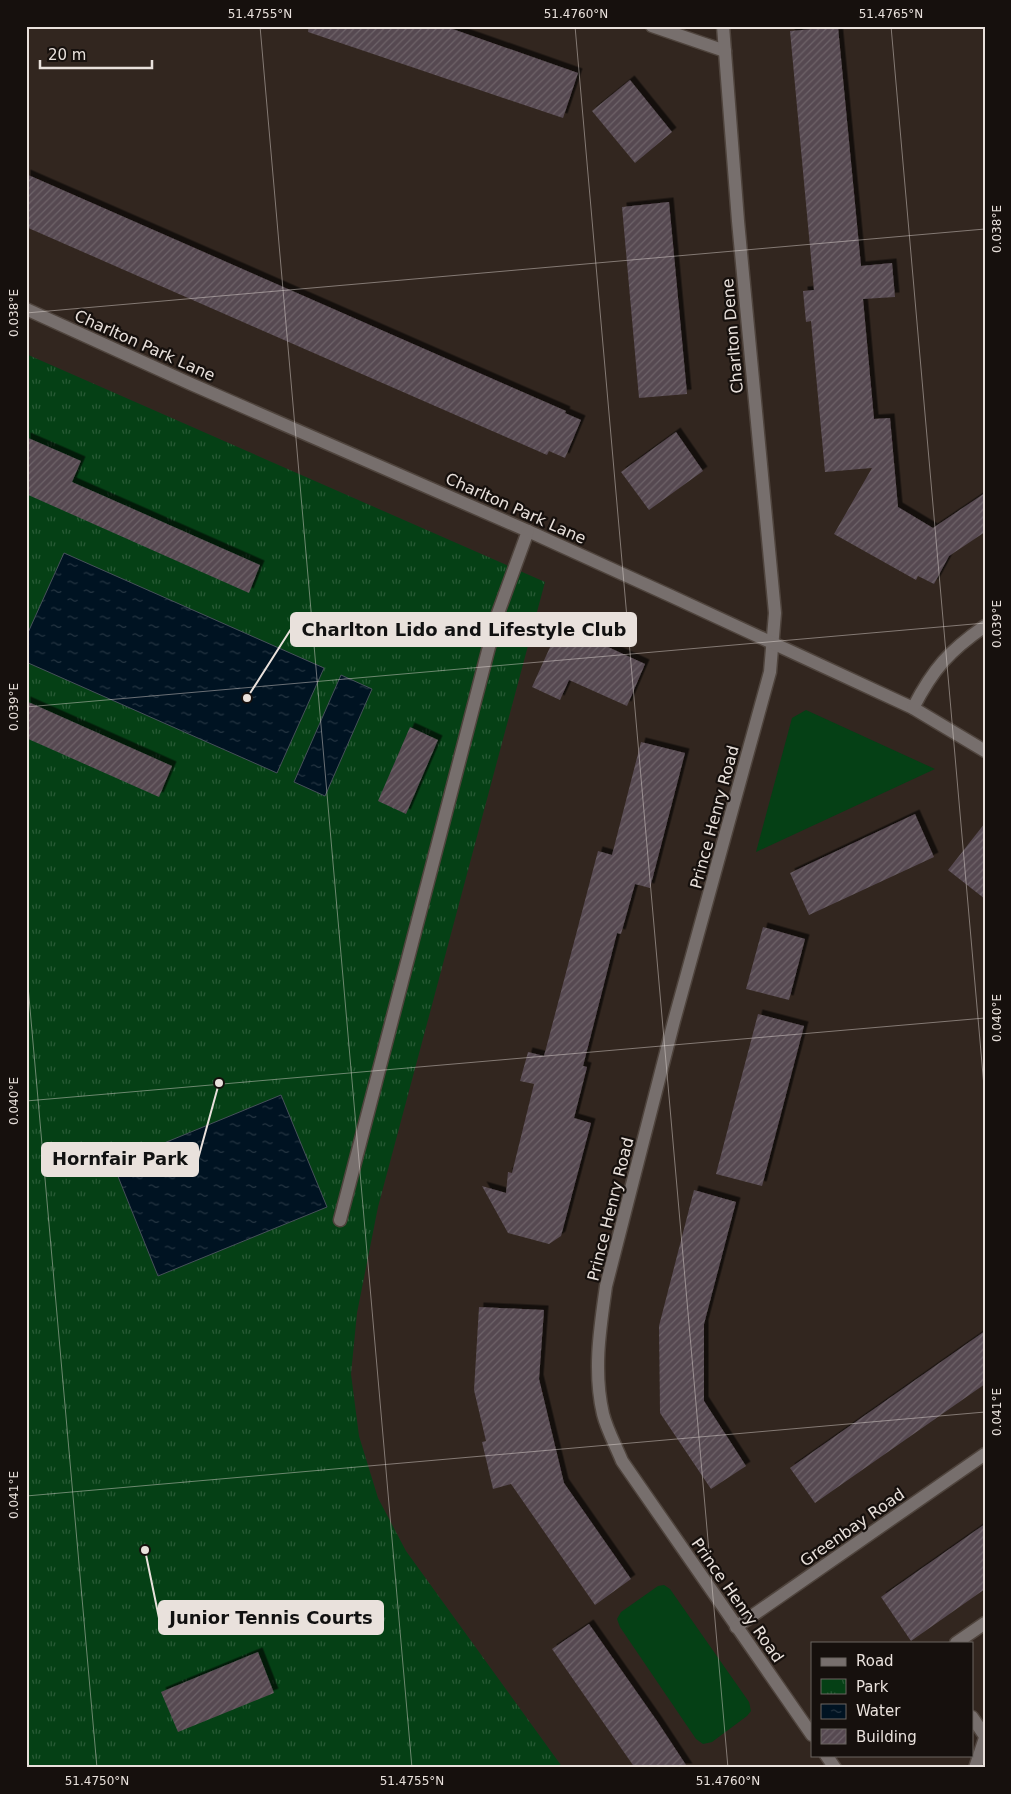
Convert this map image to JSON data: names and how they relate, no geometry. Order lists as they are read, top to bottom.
{
  "streets": {
    "street": [
      "Charlton Dene",
      "Charlton Park Lane",
      "Prince Henry Road",
      "Greenbay Road"
    ]
  },
  "crossings": [
    ["Charlton Dene", "Charlton Park Lane"],
    ["Charlton Dene", "Prince Henry Road"],
    ["Charlton Park Lane", "Prince Henry Road"],
    ["Prince Henry Road", "Greenbay Road"]
  ],
  "places": ["Charlton Lido and Lifestyle Club", "Hornfair Park", "Junior Tennis Courts"],
  "legend": [
    "Road",
    "Park",
    "Water",
    "Building"
  ],
  "scale_bar": "20 m",
  "coordinates": [
    "51.4755°N",
    "51.4760°N",
    "51.4765°N",
    "0.038°E",
    "0.039°E",
    "0.040°E",
    "0.041°E",
    "51.4750°N"
  ]
}
